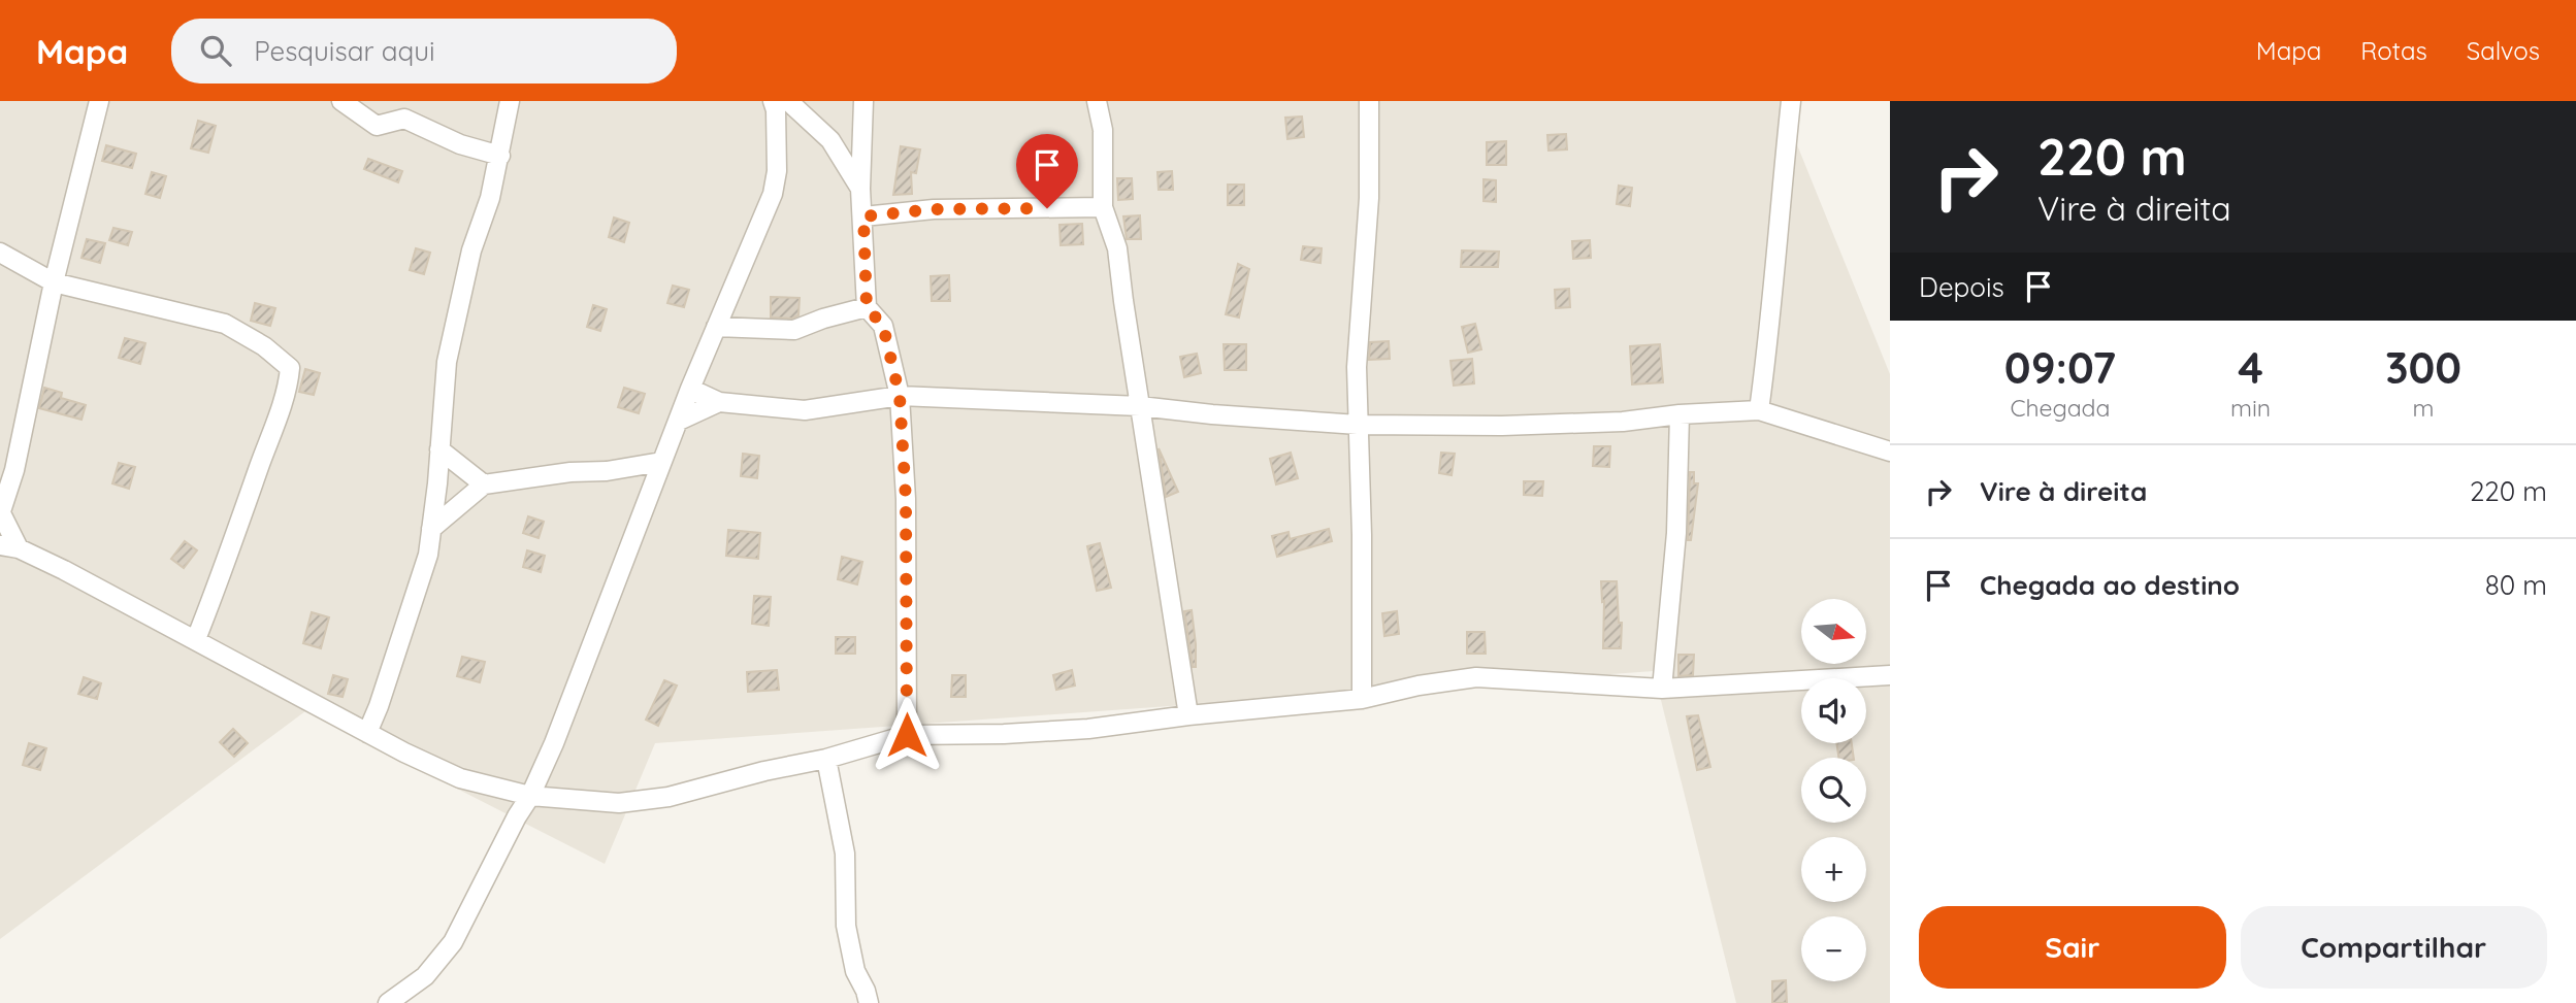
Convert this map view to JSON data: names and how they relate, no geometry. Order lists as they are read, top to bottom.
{
  "north": "right",
  "page": {
    "header": "Mapa",
    "search": "Pesquisar aqui",
    "nav": ["Mapa", "Rotas", "Salvos"],
    "turn": ["220 m", "Vire à direita"],
    "then": "Depois",
    "eta": [
      "09:07",
      "Chegada",
      "4",
      "min",
      "300",
      "m"
    ],
    "list": [
      {
        "name": "Vire à direita",
        "value": "220 m"
      },
      {
        "name": "Chegada ao destino",
        "value": "80 m"
      }
    ],
    "map_buttons": ["+", "−"],
    "buttons": ["Sair", "Compartilhar"]
  }
}
